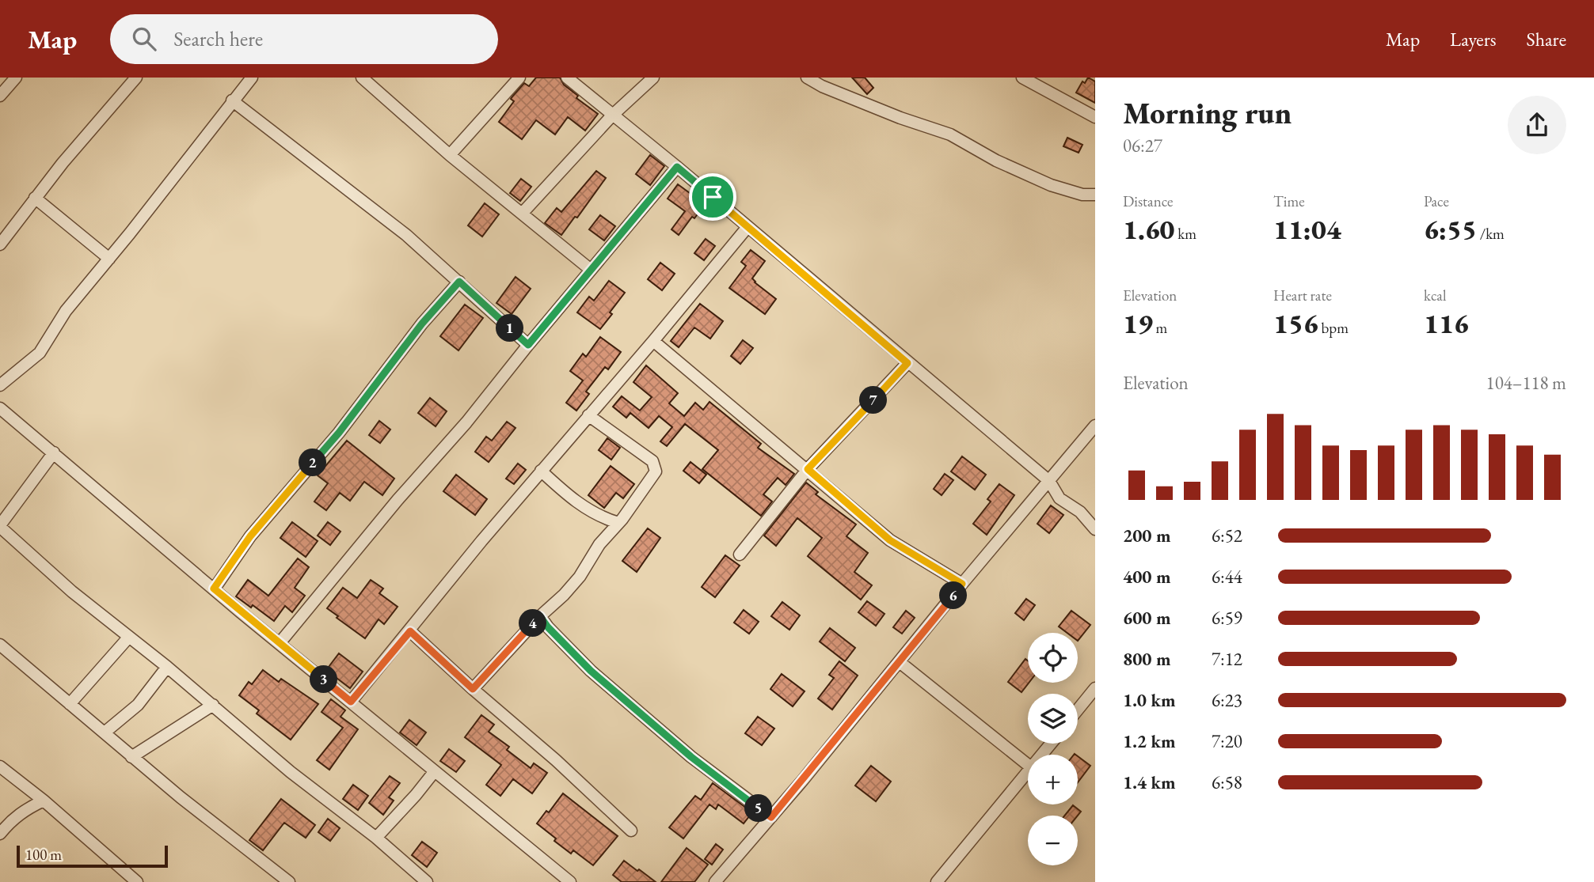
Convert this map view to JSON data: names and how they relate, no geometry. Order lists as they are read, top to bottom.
{
  "scale_bar": "100 m",
  "page": {
    "header": "Map",
    "search": "Search here",
    "nav": ["Map", "Layers", "Share"],
    "heading": ["Morning run", "06:27"],
    "stats": [
      ["Distance", "1.60 km"],
      ["Time", "11:04"],
      ["Pace", "6:55 /km"],
      ["Elevation", "19 m"],
      ["Heart rate", "156 bpm"],
      ["kcal", "116"]
    ],
    "pins": [
      "1",
      "7",
      "2",
      "6",
      "4",
      "3",
      "5"
    ],
    "chart": ["Elevation", "104–118 m"],
    "list": [
      {
        "name": "200 m",
        "note": "6:52"
      },
      {
        "name": "400 m",
        "note": "6:44"
      },
      {
        "name": "600 m",
        "note": "6:59"
      },
      {
        "name": "800 m",
        "note": "7:12"
      },
      {
        "name": "1.0 km",
        "note": "6:23"
      },
      {
        "name": "1.2 km",
        "note": "7:20"
      },
      {
        "name": "1.4 km",
        "note": "6:58"
      }
    ],
    "map_buttons": ["+", "−"],
    "scale": "100 m"
  }
}
